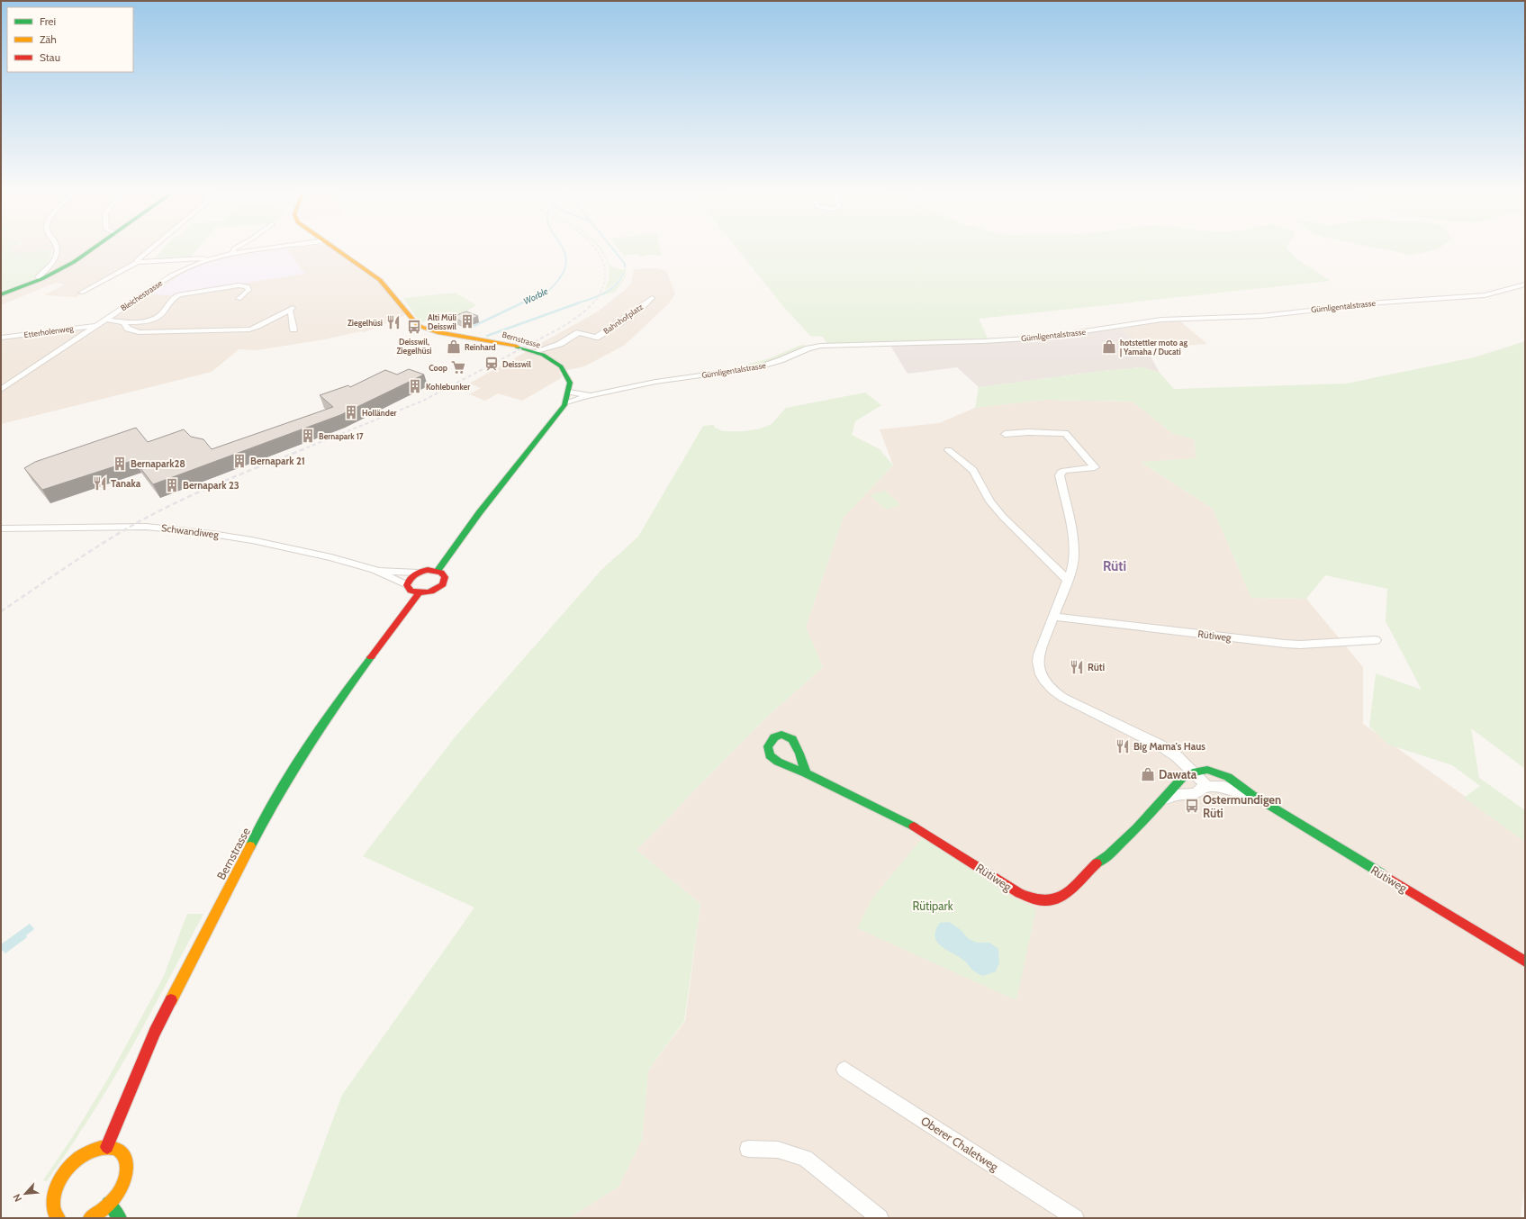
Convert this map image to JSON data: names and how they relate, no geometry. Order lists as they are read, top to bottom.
{
  "streets": {
    "main road": ["Bernstrasse", "Rütiweg"],
    "street": [
      "Bleichestrasse",
      "Gümligentalstrasse",
      "Bahnhofplatz",
      "Etterholenweg",
      "Schwandiweg",
      "Oberer Chaletweg"
    ]
  },
  "crossings": [
    ["Bleichestrasse", "Etterholenweg"],
    ["Gümligentalstrasse", "Bernstrasse"],
    ["Bahnhofplatz", "Bernstrasse"],
    ["Bernstrasse", "Schwandiweg"]
  ],
  "districts": ["Rüti"],
  "water": ["Worble"],
  "parks": ["Rütipark"],
  "places": {
    "building": [
      "Alti Müli Deisswil",
      "Kohlebunker",
      "Holländer",
      "Bernapark 17",
      "Bernapark 21",
      "Bernapark28",
      "Bernapark 23"
    ],
    "restaurant": [
      "Ziegelhüsi",
      "Tanaka",
      "Rüti",
      "Big Mama's Haus"
    ],
    "bus stop": ["Deisswil, Ziegelhüsi", "Ostermundigen Rüti"],
    "shop": ["Reinhard", "hotstettler moto ag | Yamaha / Ducati", "Dawata"],
    "station": ["Deisswil"],
    "supermarket": ["Coop"]
  },
  "legend": ["Frei", "Zäh", "Stau"],
  "north": "bottom left"
}
